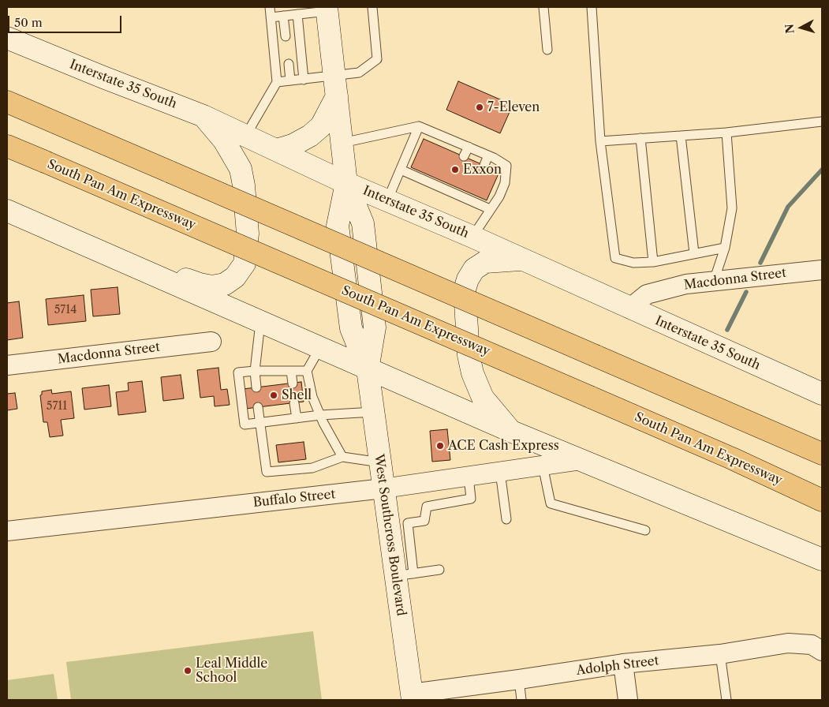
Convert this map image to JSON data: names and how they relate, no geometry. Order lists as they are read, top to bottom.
{
  "streets": {
    "highway": ["South Pan Am Expressway"],
    "main road": ["Interstate 35 South", "West Southcross Boulevard"],
    "street": ["Macdonna Street", "Buffalo Street", "Adolph Street"]
  },
  "crossings": [
    ["Interstate 35 South", "Macdonna Street"],
    ["Interstate 35 South", "West Southcross Boulevard"],
    ["Buffalo Street", "West Southcross Boulevard"],
    ["West Southcross Boulevard", "Adolph Street"]
  ],
  "places": [
    "7-Eleven",
    "Exxon",
    "Shell",
    "ACE Cash Express",
    "Leal Middle School"
  ],
  "house_numbers": ["5714", "5711"],
  "scale_bar": "50 m",
  "north": "left"
}
